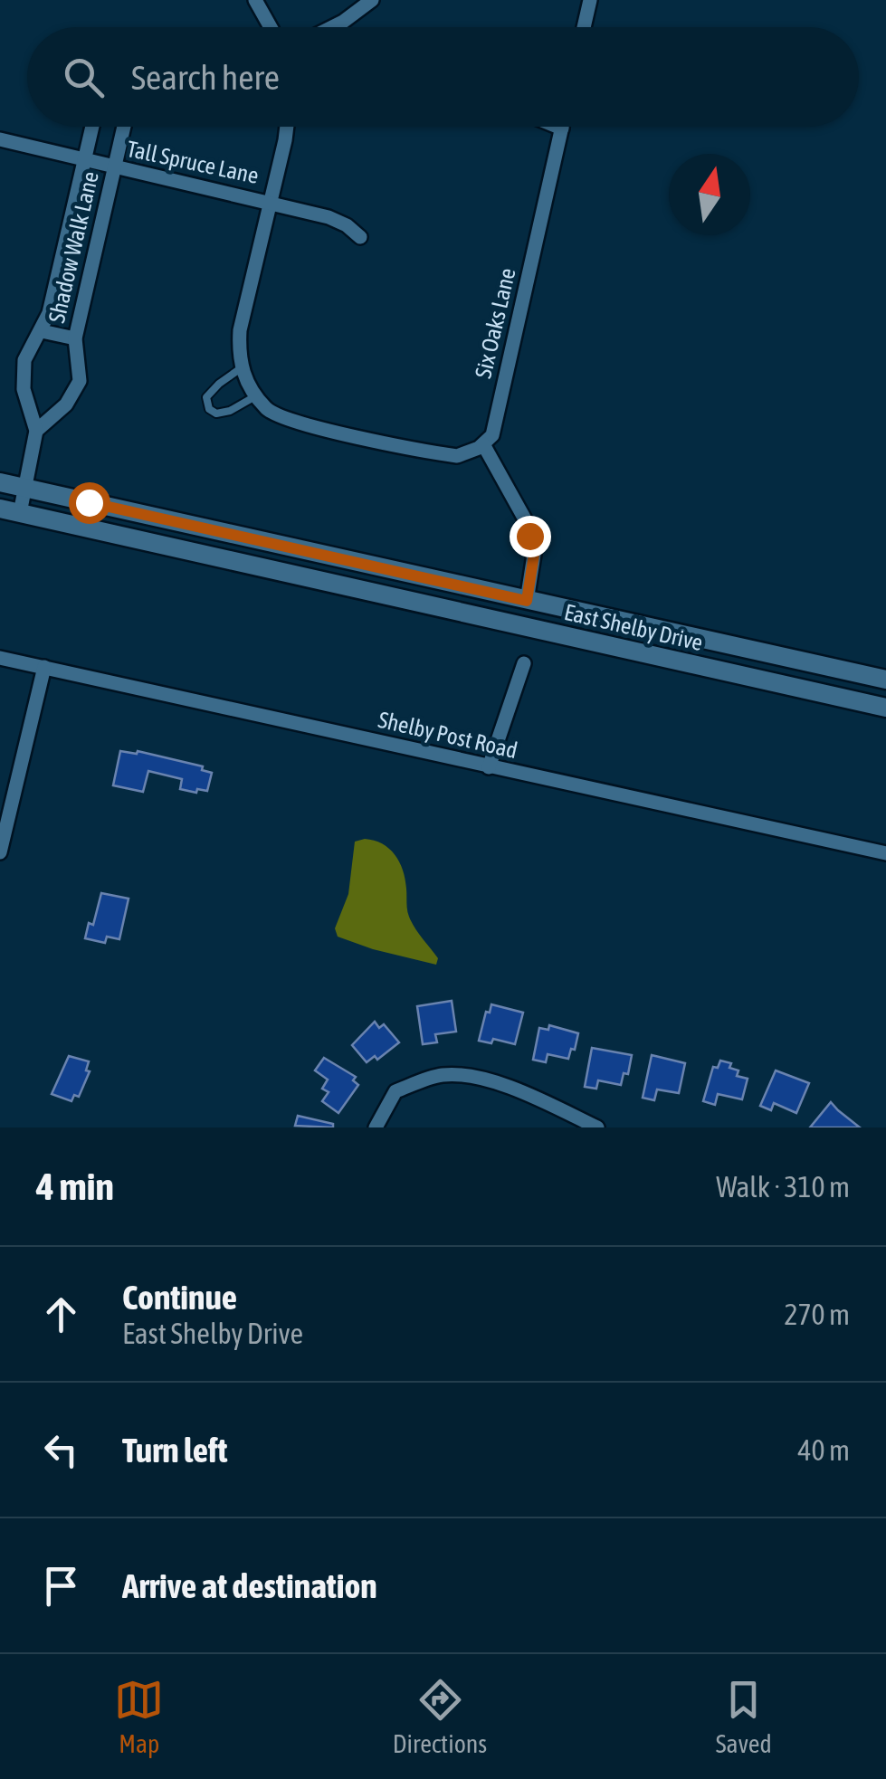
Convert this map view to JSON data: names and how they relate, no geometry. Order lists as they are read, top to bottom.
{
  "streets": {
    "main road": ["East Shelby Drive"],
    "street": [
      "Tall Spruce Lane",
      "Shadow Walk Lane",
      "Six Oaks Lane",
      "Shelby Post Road"
    ]
  },
  "crossings": [
    ["Tall Spruce Lane", "Shadow Walk Lane"],
    ["Shadow Walk Lane", "East Shelby Drive"]
  ],
  "north": "top",
  "page": {
    "search": "Search here",
    "heading": ["4 min", "Walk · 310 m"],
    "list": [
      ["Continue", "East Shelby Drive", "270 m"],
      ["Turn left", "40 m"],
      "Arrive at destination"
    ],
    "nav": ["Map", "Directions", "Saved"]
  }
}
